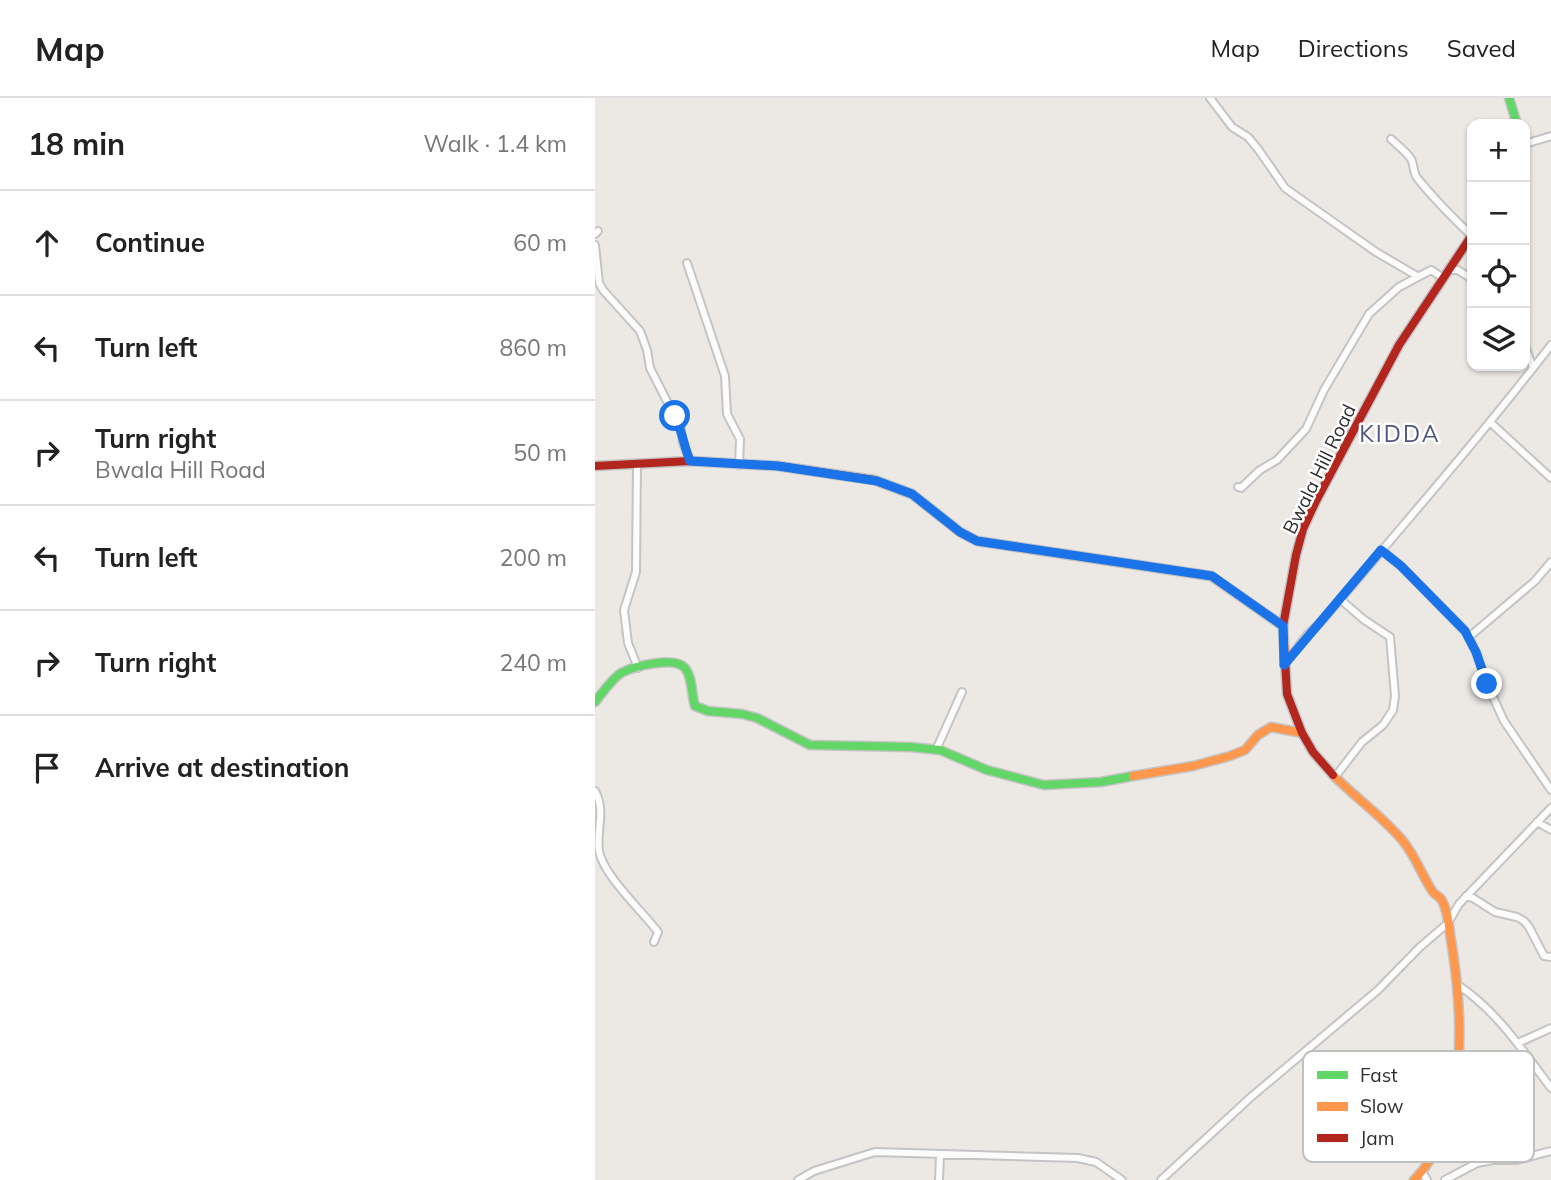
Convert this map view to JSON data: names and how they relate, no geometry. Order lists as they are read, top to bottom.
{
  "streets": {
    "street": ["Bwala Hill Road"]
  },
  "districts": ["KIDDA"],
  "legend": ["Fast", "Slow", "Jam"],
  "page": {
    "header": "Map",
    "nav": ["Map", "Directions", "Saved"],
    "heading": ["18 min", "Walk · 1.4 km"],
    "map_buttons": ["+", "−"],
    "list": [
      ["Continue", "60 m"],
      ["Turn left", "860 m"],
      ["Turn right", "Bwala Hill Road", "50 m"],
      ["Turn left", "200 m"],
      ["Turn right", "240 m"],
      "Arrive at destination"
    ]
  }
}
